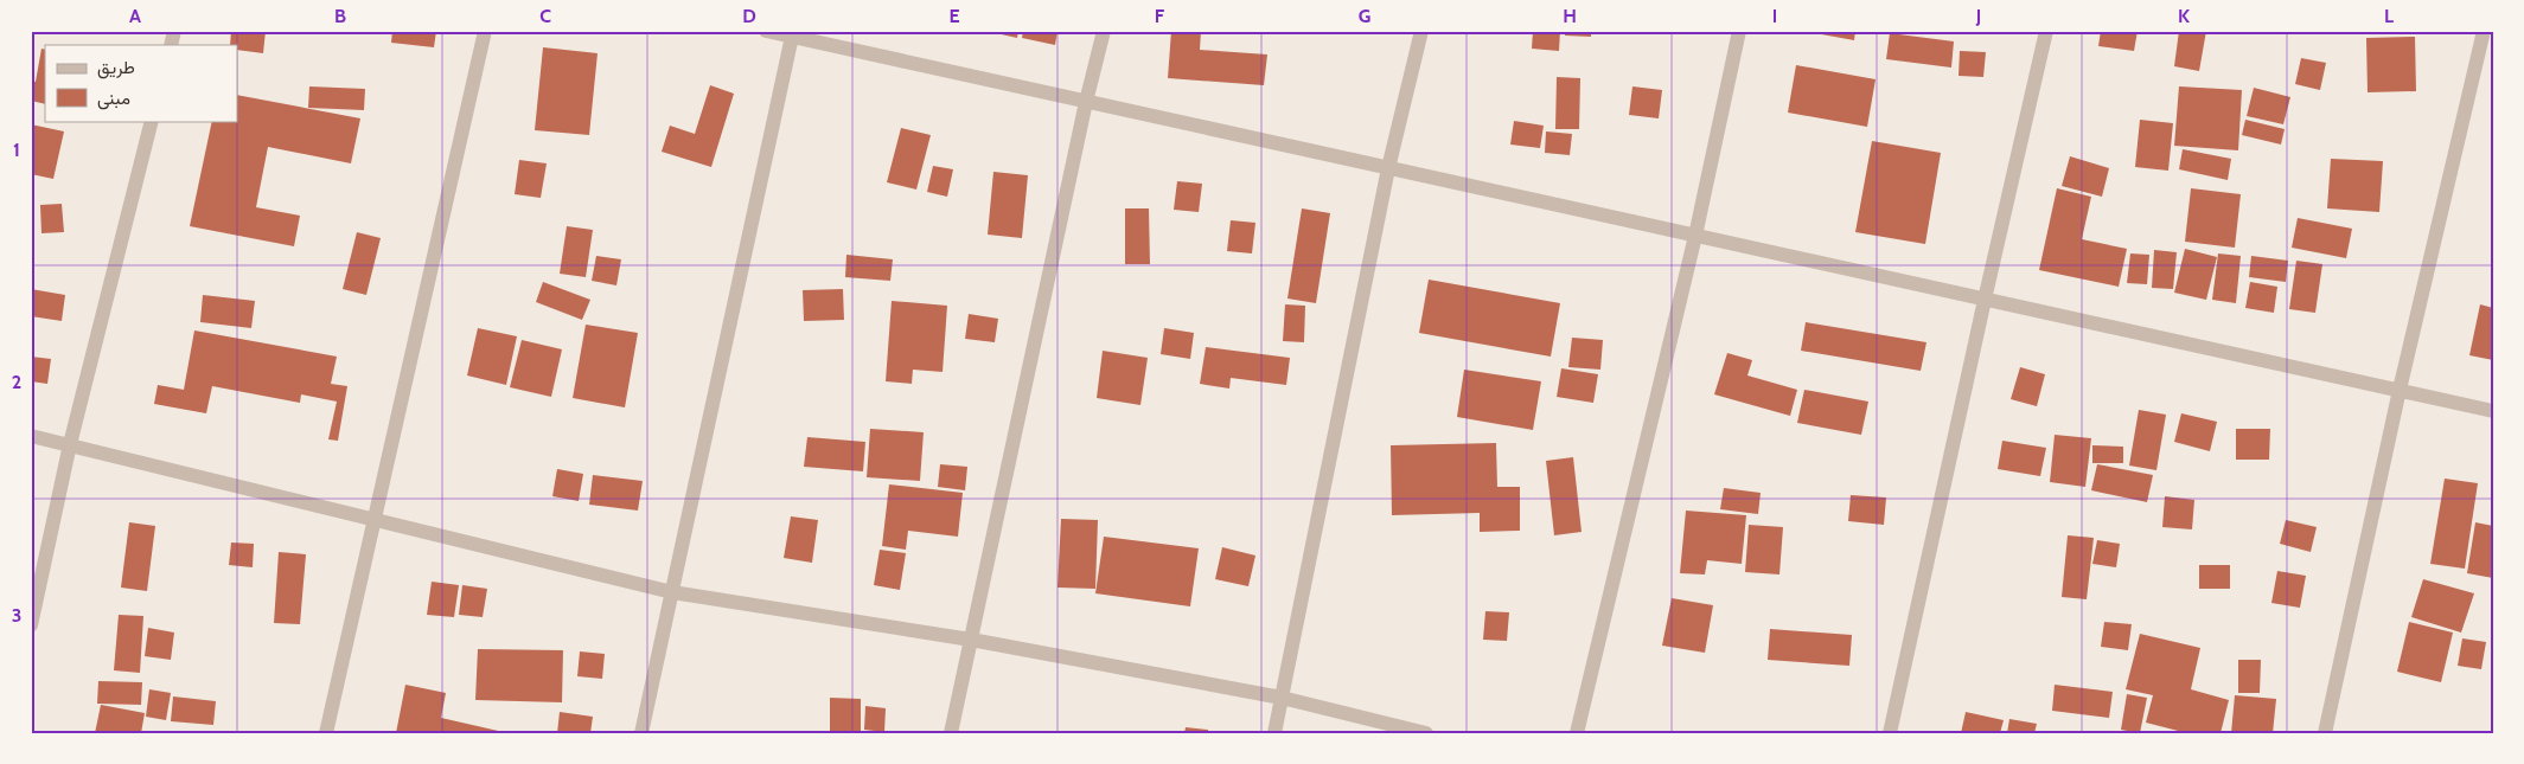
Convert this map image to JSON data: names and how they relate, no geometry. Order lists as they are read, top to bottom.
{
  "legend": ["طريق", "مبنى"],
  "grid": {
    "columns": [
      "A",
      "B",
      "C",
      "D",
      "E",
      "F",
      "G",
      "H",
      "I",
      "J",
      "K",
      "L"
    ],
    "rows": ["1", "2", "3"]
  }
}
